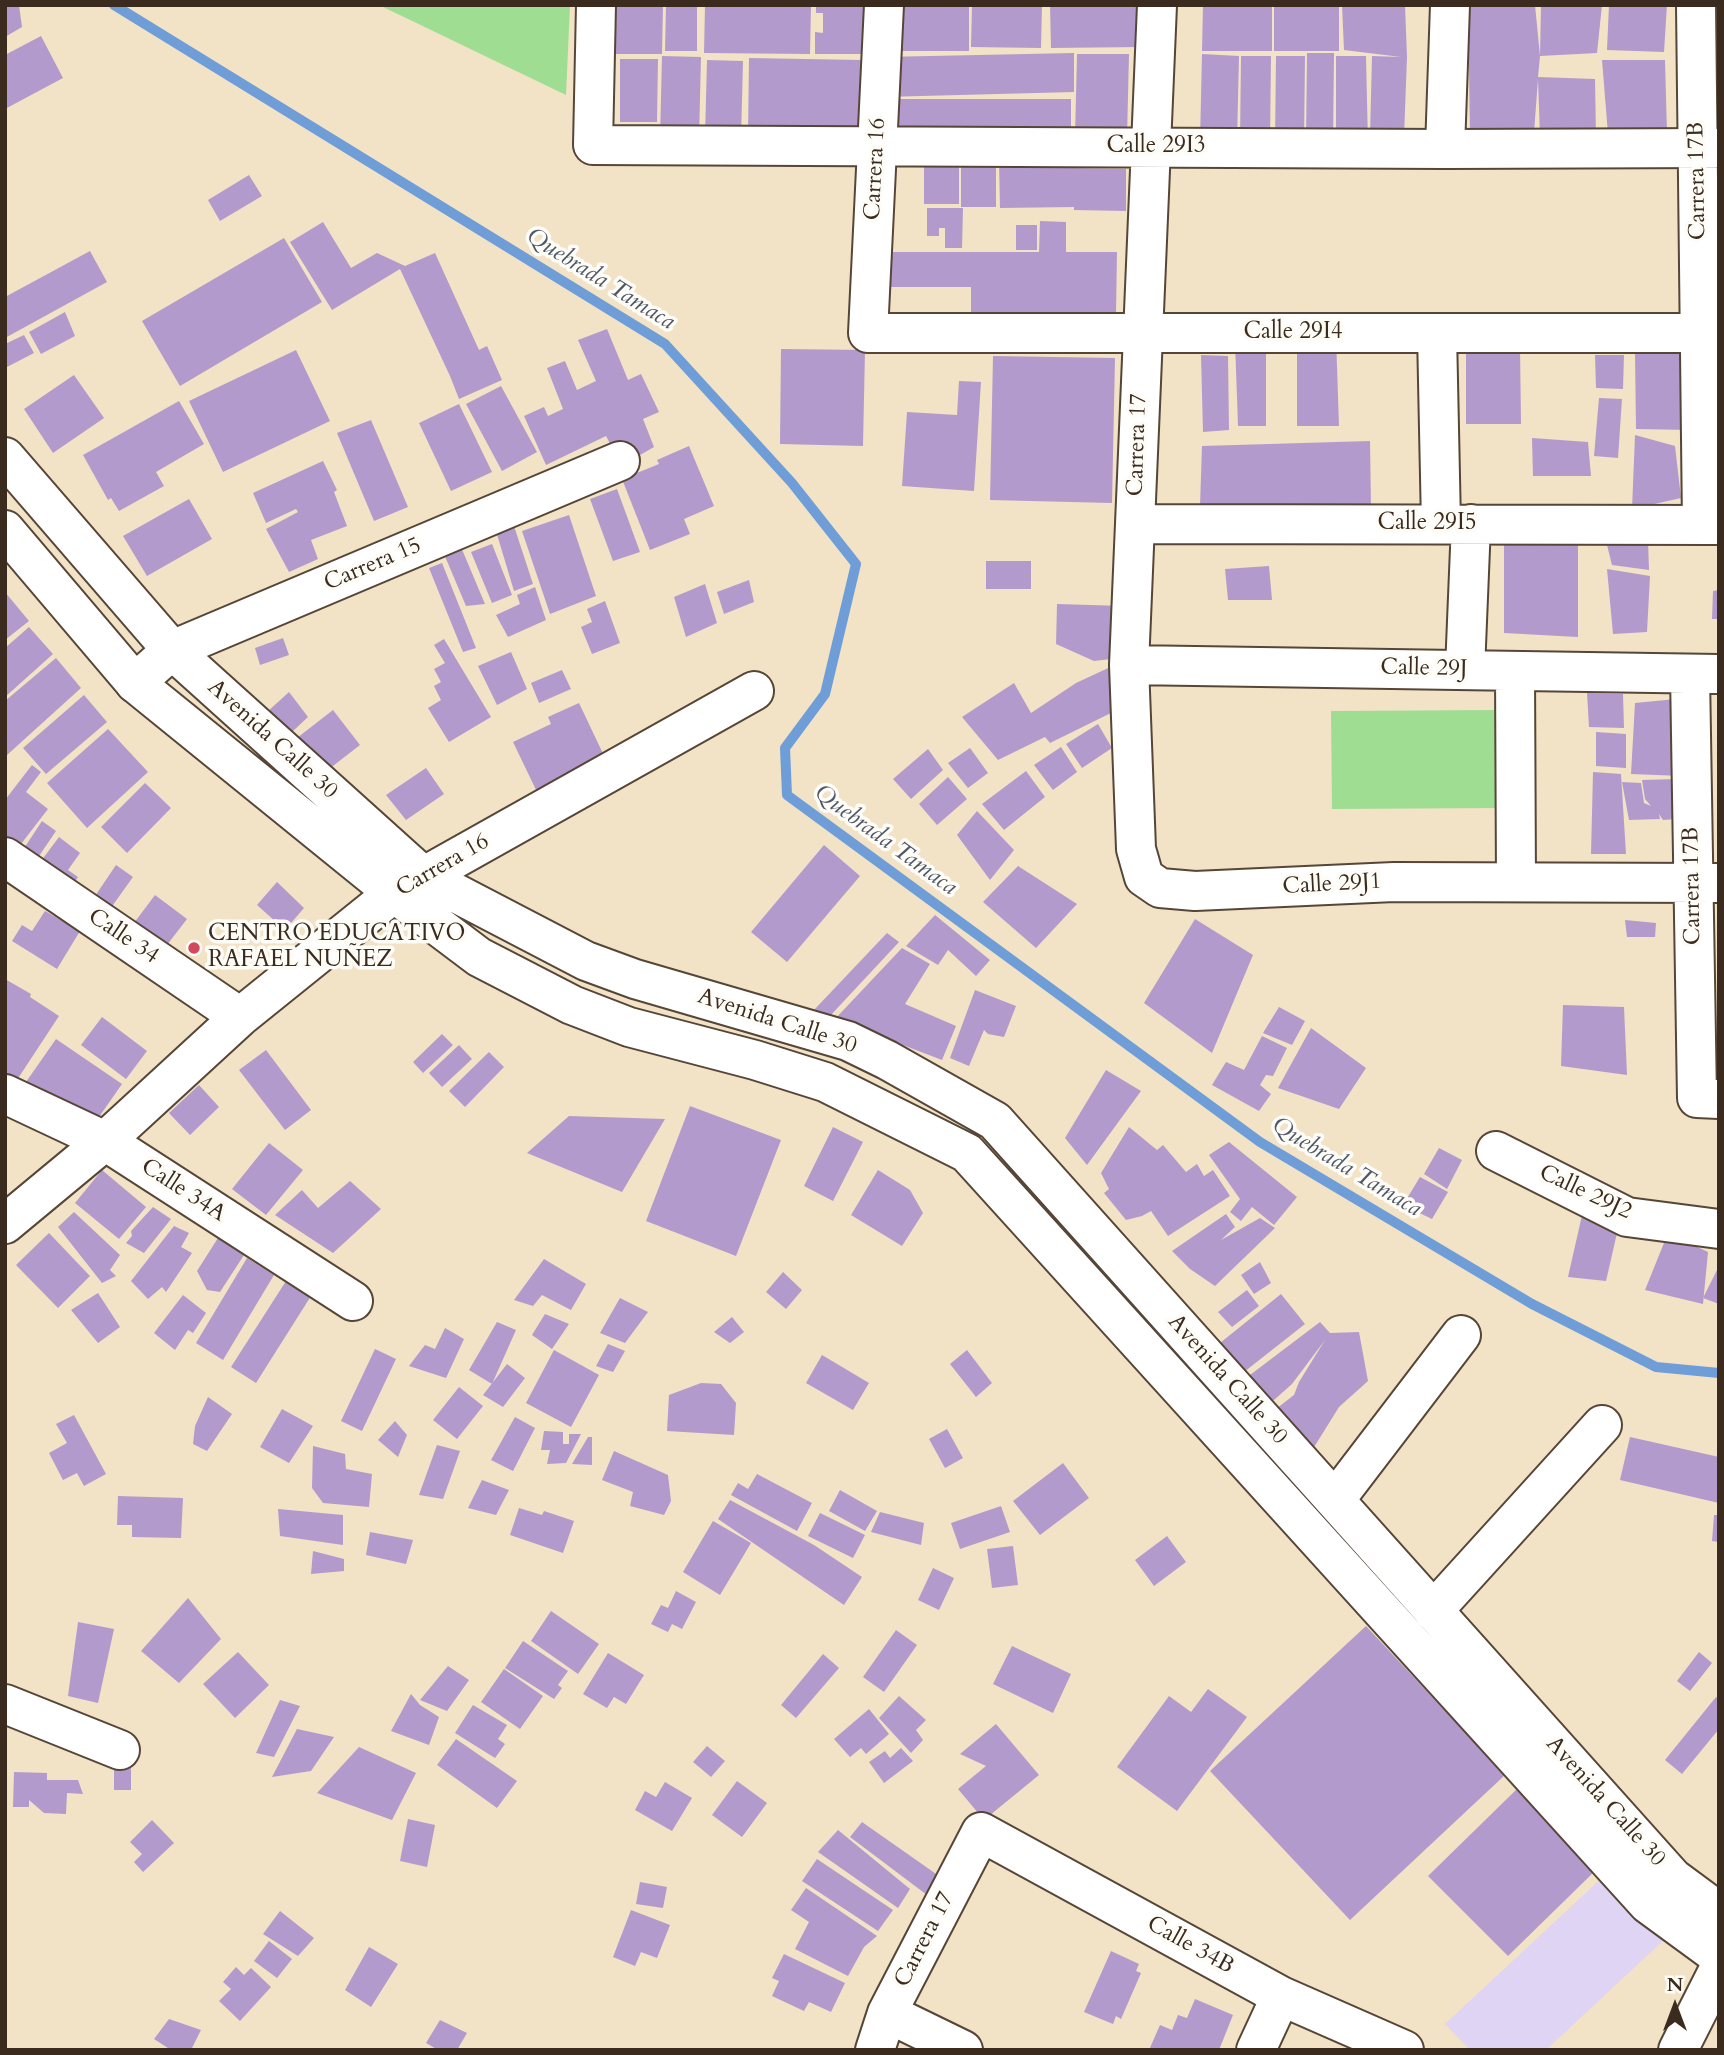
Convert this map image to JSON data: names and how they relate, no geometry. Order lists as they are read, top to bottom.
{
  "streets": {
    "street": [
      "Calle 29I3",
      "Carrera 16",
      "Carrera 17B",
      "Calle 29I4",
      "Carrera 17",
      "Calle 29I5",
      "Carrera 15",
      "Calle 29J",
      "Avenida Calle 30",
      "Calle 29J1",
      "Calle 34",
      "Calle 34A",
      "Calle 29J2",
      "Calle 34B"
    ]
  },
  "crossings": [
    ["Calle 29I3", "Carrera 16"],
    ["Calle 29I3", "Carrera 17B"],
    ["Calle 29I3", "Carrera 17"],
    ["Carrera 16", "Calle 29I4"],
    ["Carrera 16", "Avenida Calle 30"],
    ["Carrera 16", "Calle 34"],
    ["Carrera 16", "Calle 34A"],
    ["Carrera 17B", "Calle 29I4"],
    ["Carrera 17B", "Calle 29I5"],
    ["Carrera 17B", "Calle 29J"],
    ["Carrera 17B", "Calle 29J1"],
    ["Calle 29I4", "Carrera 17"],
    ["Carrera 17", "Calle 29I5"],
    ["Carrera 17", "Calle 29J"],
    ["Carrera 17", "Calle 29J1"],
    ["Carrera 17", "Calle 34B"],
    ["Carrera 15", "Avenida Calle 30"]
  ],
  "water": ["Quebrada Tamaca"],
  "places": ["CENTRO EDUCATIVO RAFAEL NUÑEZ"],
  "north": "top"
}
